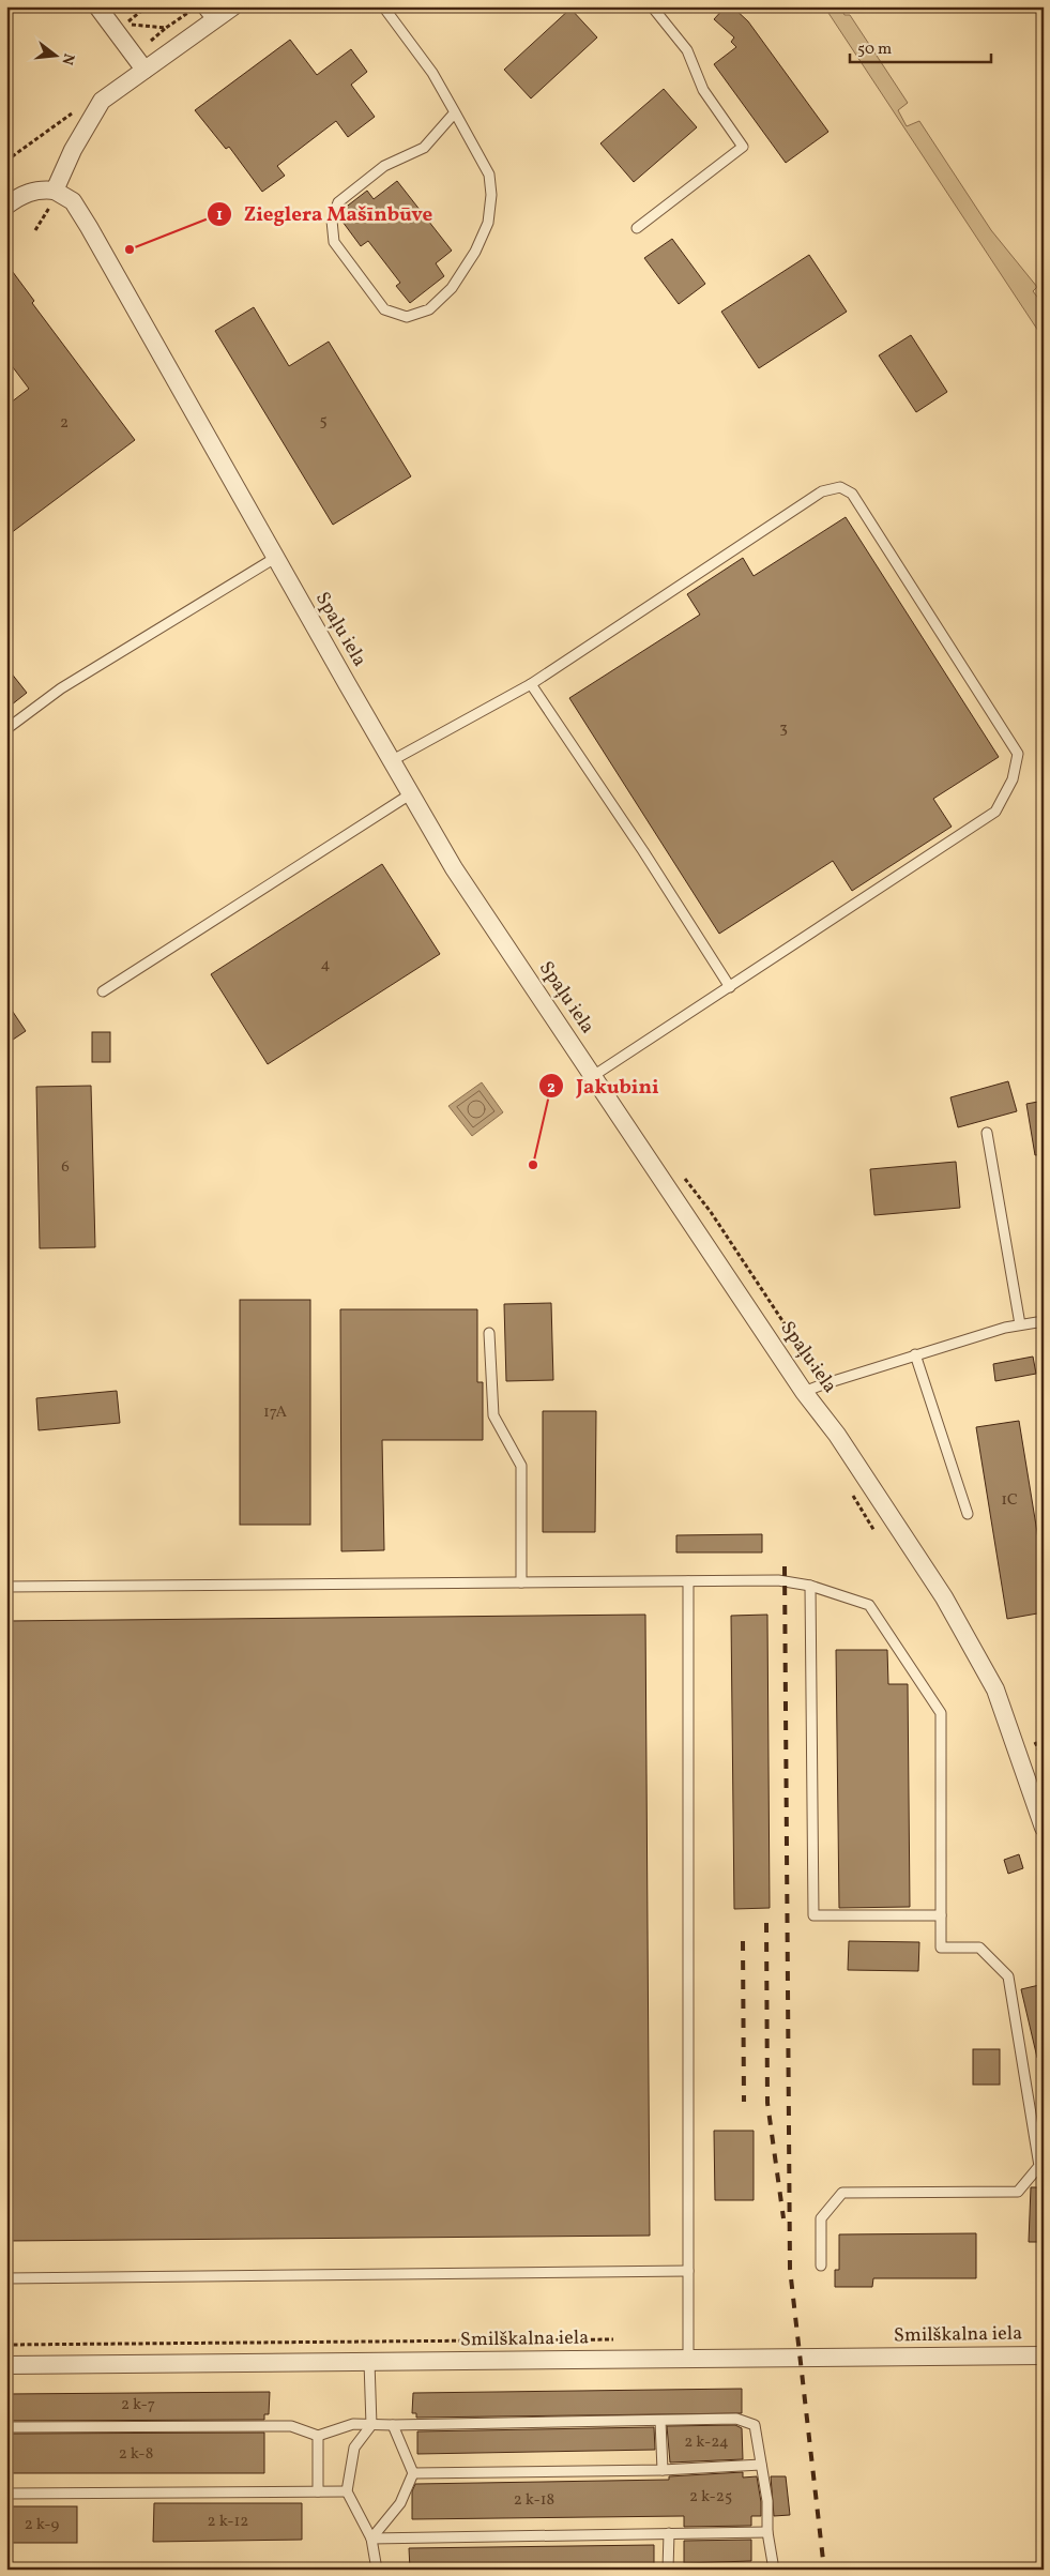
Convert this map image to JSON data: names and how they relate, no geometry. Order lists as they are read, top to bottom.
{
  "streets": {
    "street": ["Spaļu iela", "Smilškalna iela"]
  },
  "places": ["Zieglera Mašīnbūve", "Jakubini"],
  "house_numbers": [
    "5",
    "2",
    "3",
    "4",
    "6",
    "17A",
    "1C",
    "2 k-7",
    "2 k-24",
    "2 k-8",
    "2 k-25",
    "2 k-18",
    "2 k-12",
    "2 k-9"
  ],
  "scale_bar": "50 m",
  "north": "right"
}
